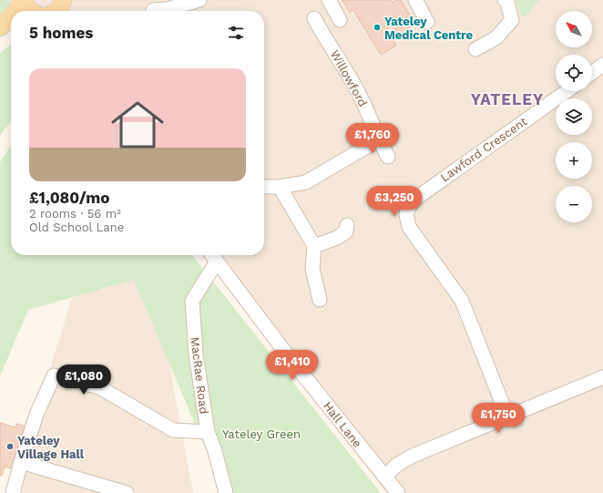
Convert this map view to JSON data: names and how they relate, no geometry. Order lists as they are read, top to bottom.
{
  "streets": {
    "street": [
      "Willowford",
      "Lawford Crescent",
      "MacRae Road",
      "Hall Lane"
    ]
  },
  "crossings": [
    ["MacRae Road", "Hall Lane"]
  ],
  "districts": ["YATELEY"],
  "parks": ["Yateley Green"],
  "places": ["Yateley Medical Centre", "Yateley Village Hall"],
  "north": "top left",
  "page": {
    "map_buttons": ["+", "−"],
    "heading": "5 homes",
    "list": [
      {
        "name": "£1,080/mo",
        "note": "2 rooms · 56 m² · Old School Lane"
      }
    ],
    "price": [
      "£1,760",
      "£3,250",
      "£1,410",
      "£1,080",
      "£1,750"
    ]
  }
}
